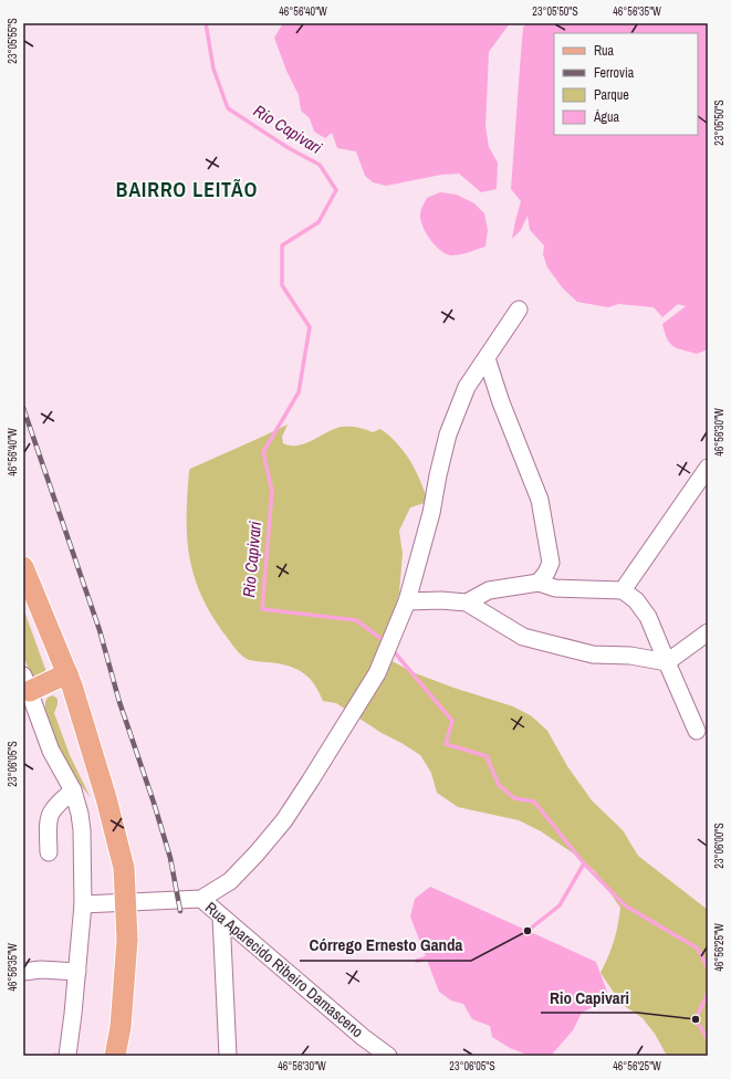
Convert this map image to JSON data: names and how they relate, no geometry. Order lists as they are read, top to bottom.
{
  "streets": {
    "street": ["Rua Aparecido Ribeiro Damasceno"]
  },
  "districts": ["BAIRRO LEITÃO"],
  "water": ["Rio Capivari"],
  "places": ["Córrego Ernesto Ganda", "Rio Capivari"],
  "legend": [
    "Rua",
    "Ferrovia",
    "Parque",
    "Água"
  ],
  "coordinates": [
    "46°56'40\"W",
    "23°05'50\"S",
    "46°56'35\"W",
    "23°05'55\"S",
    "46°56'30\"W",
    "23°06'05\"S",
    "23°06'00\"S",
    "46°56'25\"W"
  ]
}
